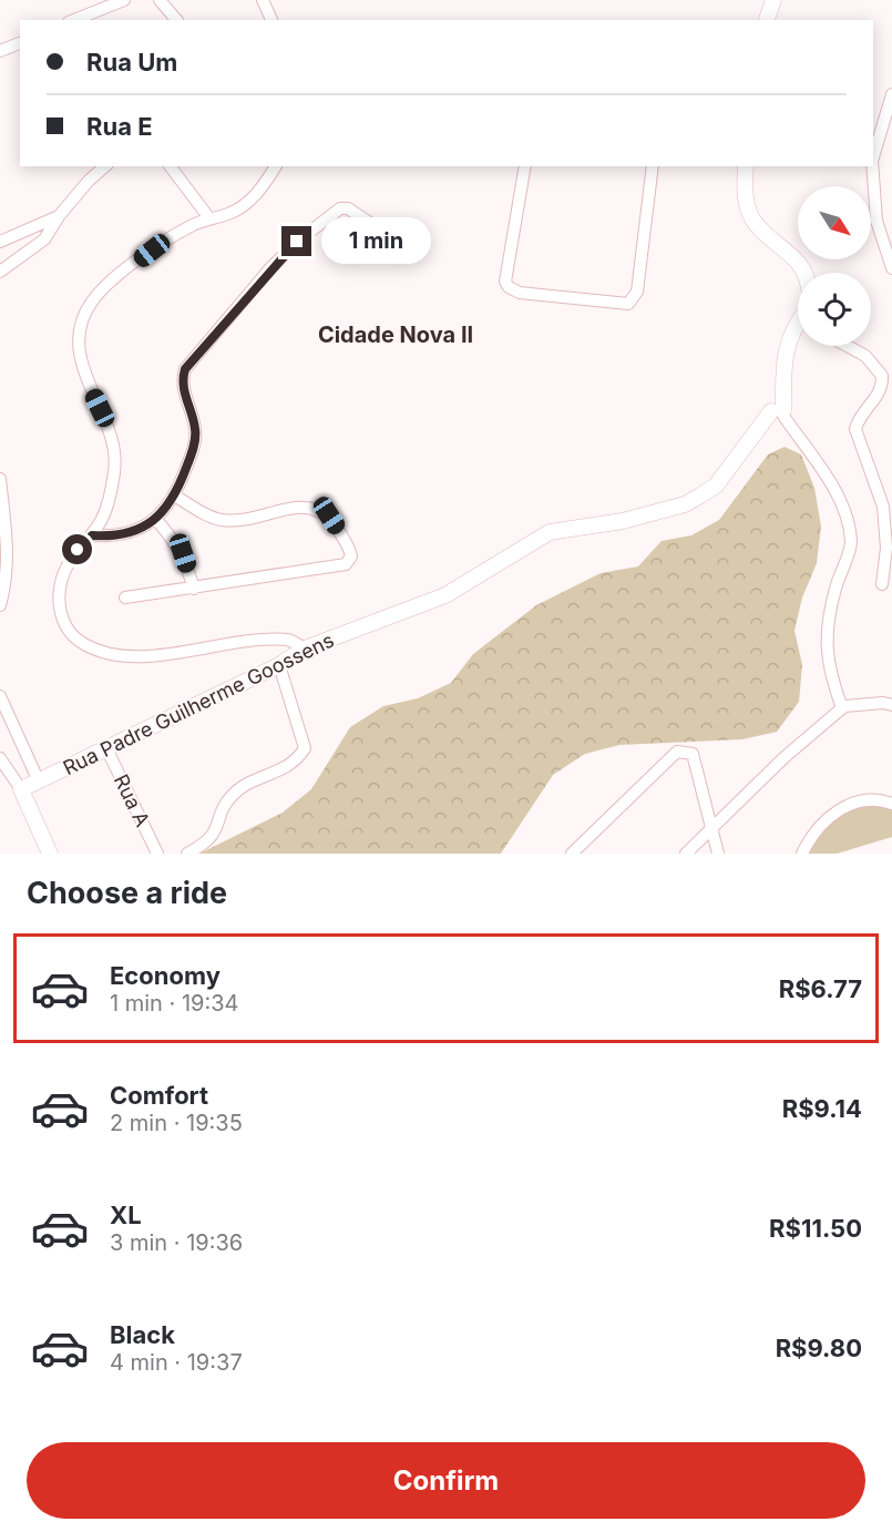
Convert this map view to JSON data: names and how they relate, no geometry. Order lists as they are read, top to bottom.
{
  "streets": {
    "street": ["Rua Padre Guilherme Goossens", "Rua A"]
  },
  "crossings": [
    ["Rua Padre Guilherme Goossens", "Rua A"]
  ],
  "districts": ["Cidade Nova II"],
  "north": "bottom right",
  "page": {
    "banner": ["Rua Um", "Rua E"],
    "bubble": "1 min",
    "heading": "Choose a ride",
    "list": [
      {
        "name": "Economy",
        "note": "1 min · 19:34",
        "value": "R$6.77"
      },
      {
        "name": "Comfort",
        "note": "2 min · 19:35",
        "value": "R$9.14"
      },
      {
        "name": "XL",
        "note": "3 min · 19:36",
        "value": "R$11.50"
      },
      {
        "name": "Black",
        "note": "4 min · 19:37",
        "value": "R$9.80"
      }
    ],
    "buttons": "Confirm"
  }
}
